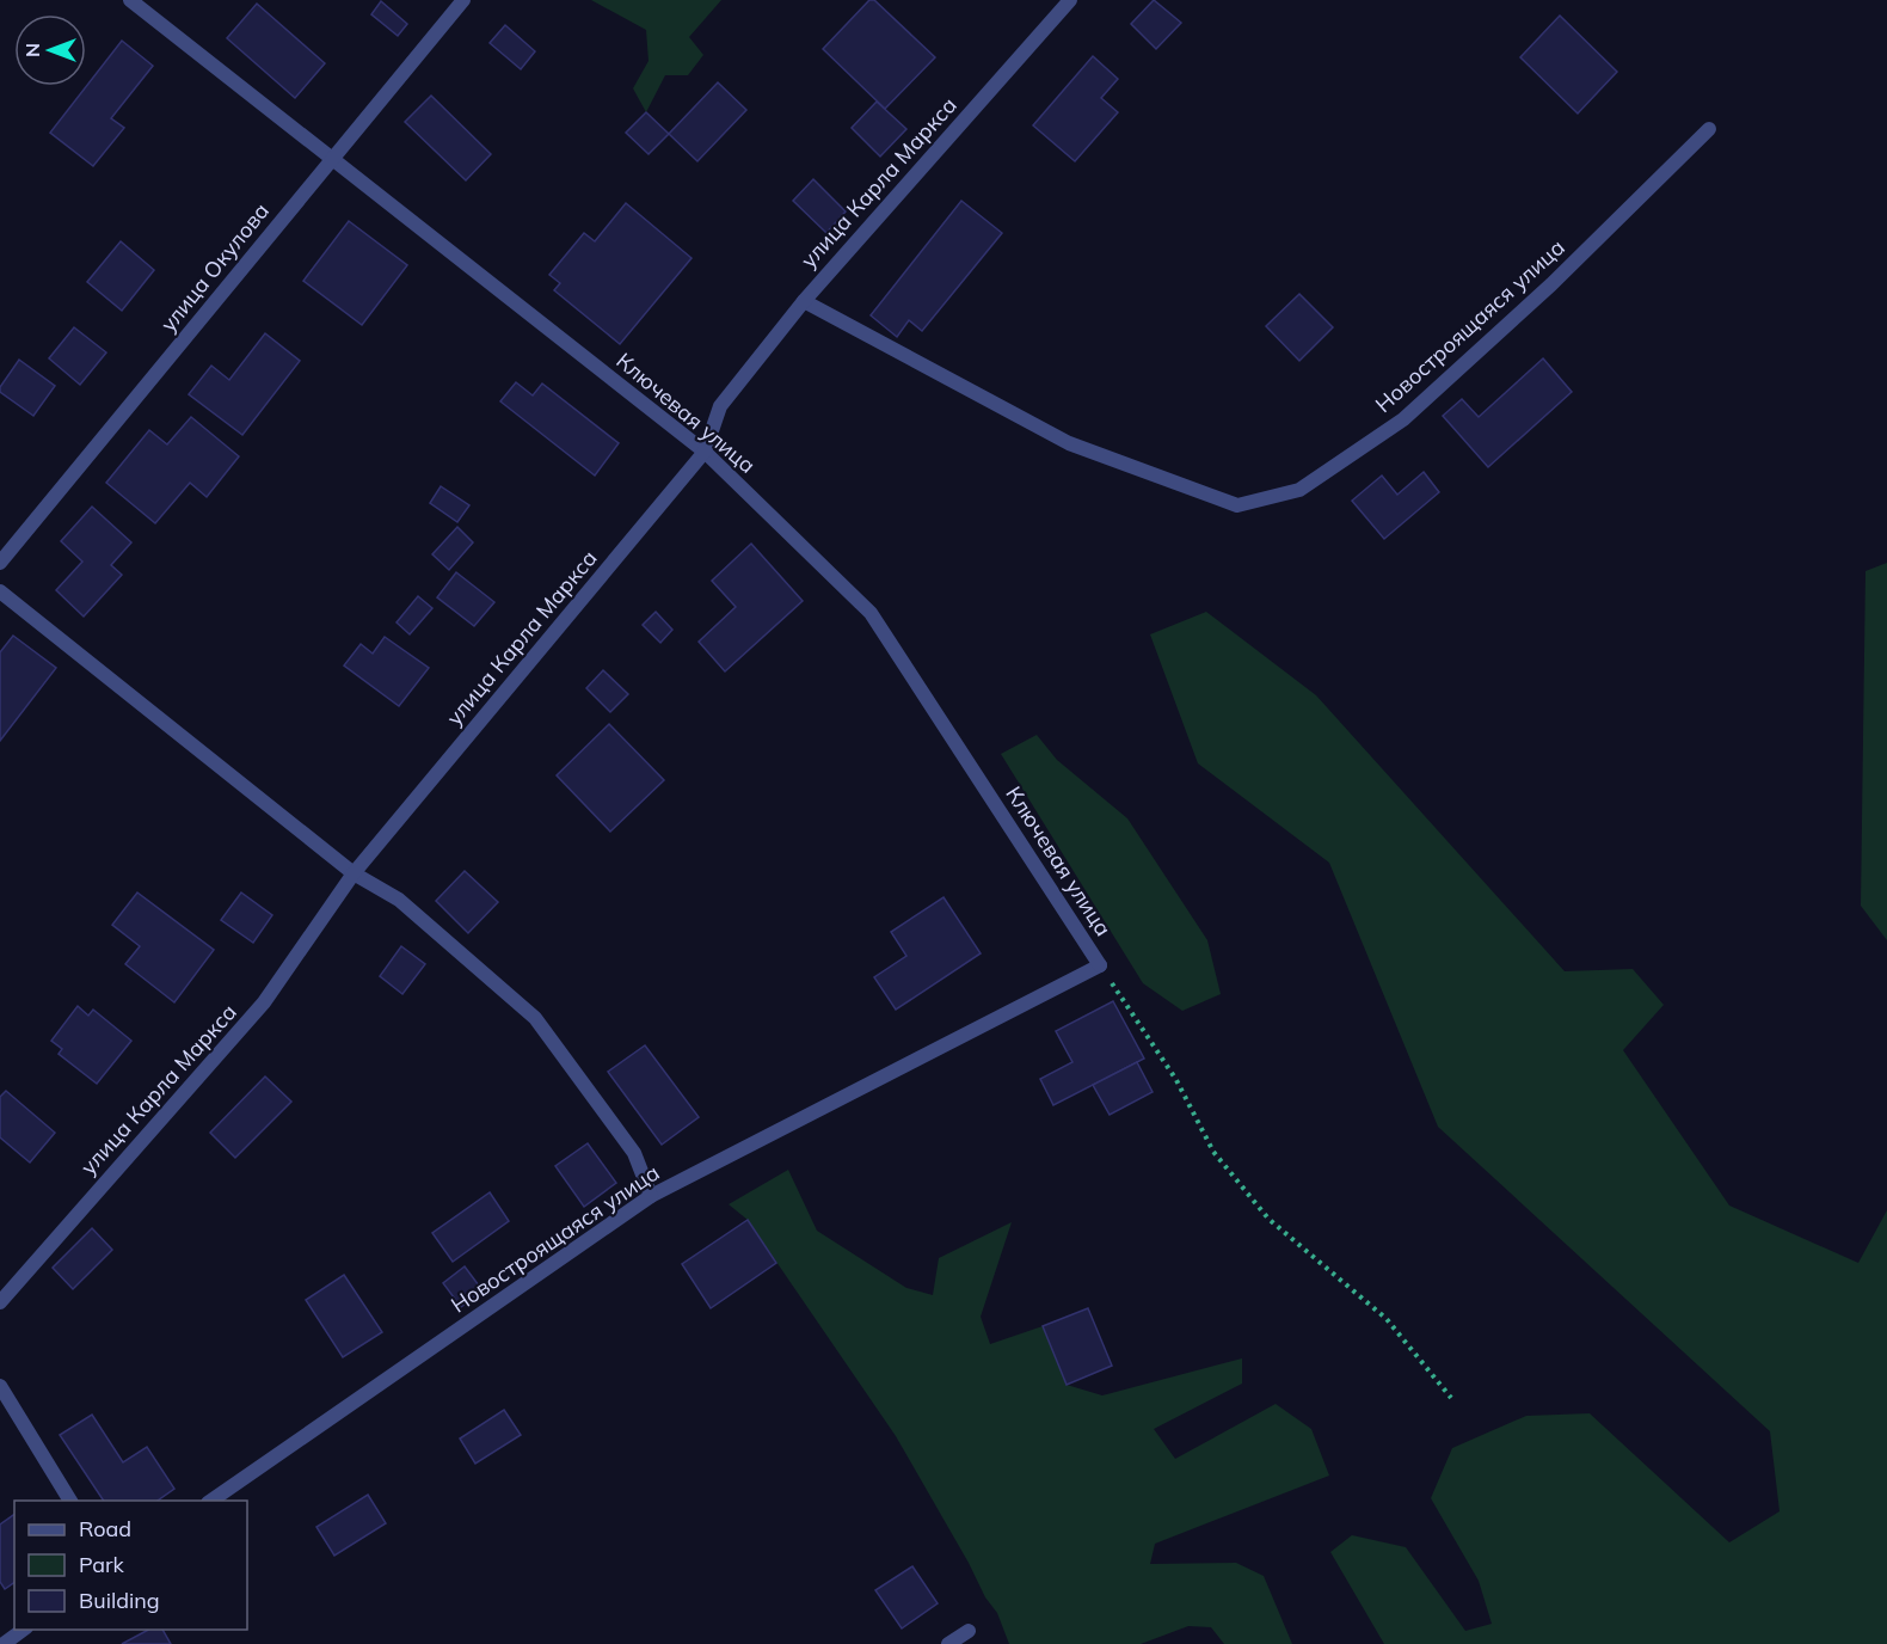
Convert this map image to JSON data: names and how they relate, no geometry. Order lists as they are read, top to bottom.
{
  "streets": {
    "street": [
      "улица Карла Маркса",
      "улица Окулова",
      "Новостроящаяся улица",
      "Ключевая улица"
    ]
  },
  "crossings": [
    ["улица Карла Маркса", "Новостроящаяся улица"],
    ["улица Карла Маркса", "Ключевая улица"],
    ["улица Окулова", "Ключевая улица"],
    ["Новостроящаяся улица", "Ключевая улица"]
  ],
  "legend": ["Road", "Park", "Building"],
  "north": "left"
}
